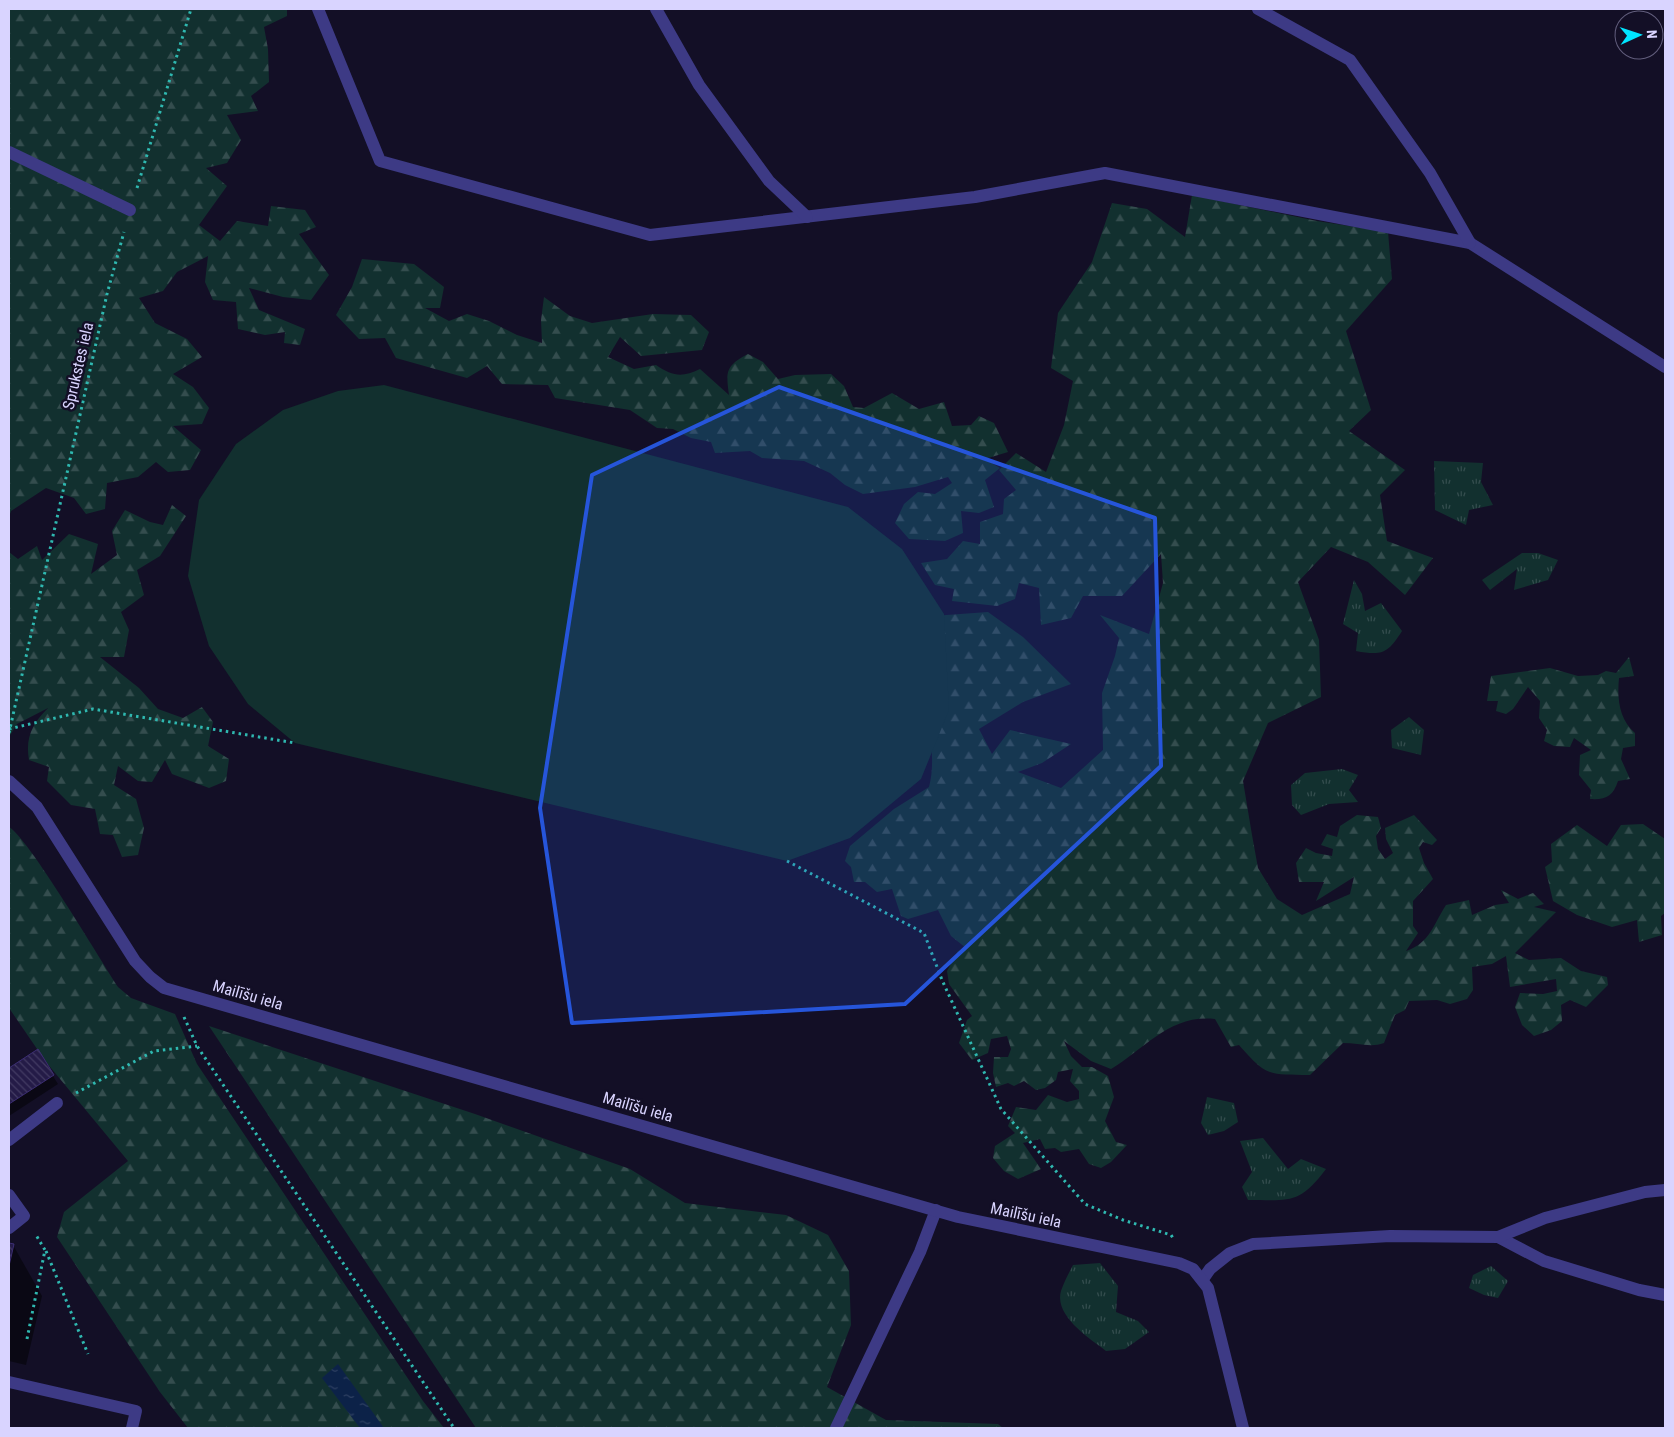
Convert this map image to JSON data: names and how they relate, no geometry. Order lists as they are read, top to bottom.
{
  "streets": {
    "street": ["Mailīšu iela"],
    "path": ["Sprukstes iela"]
  },
  "north": "right"
}
